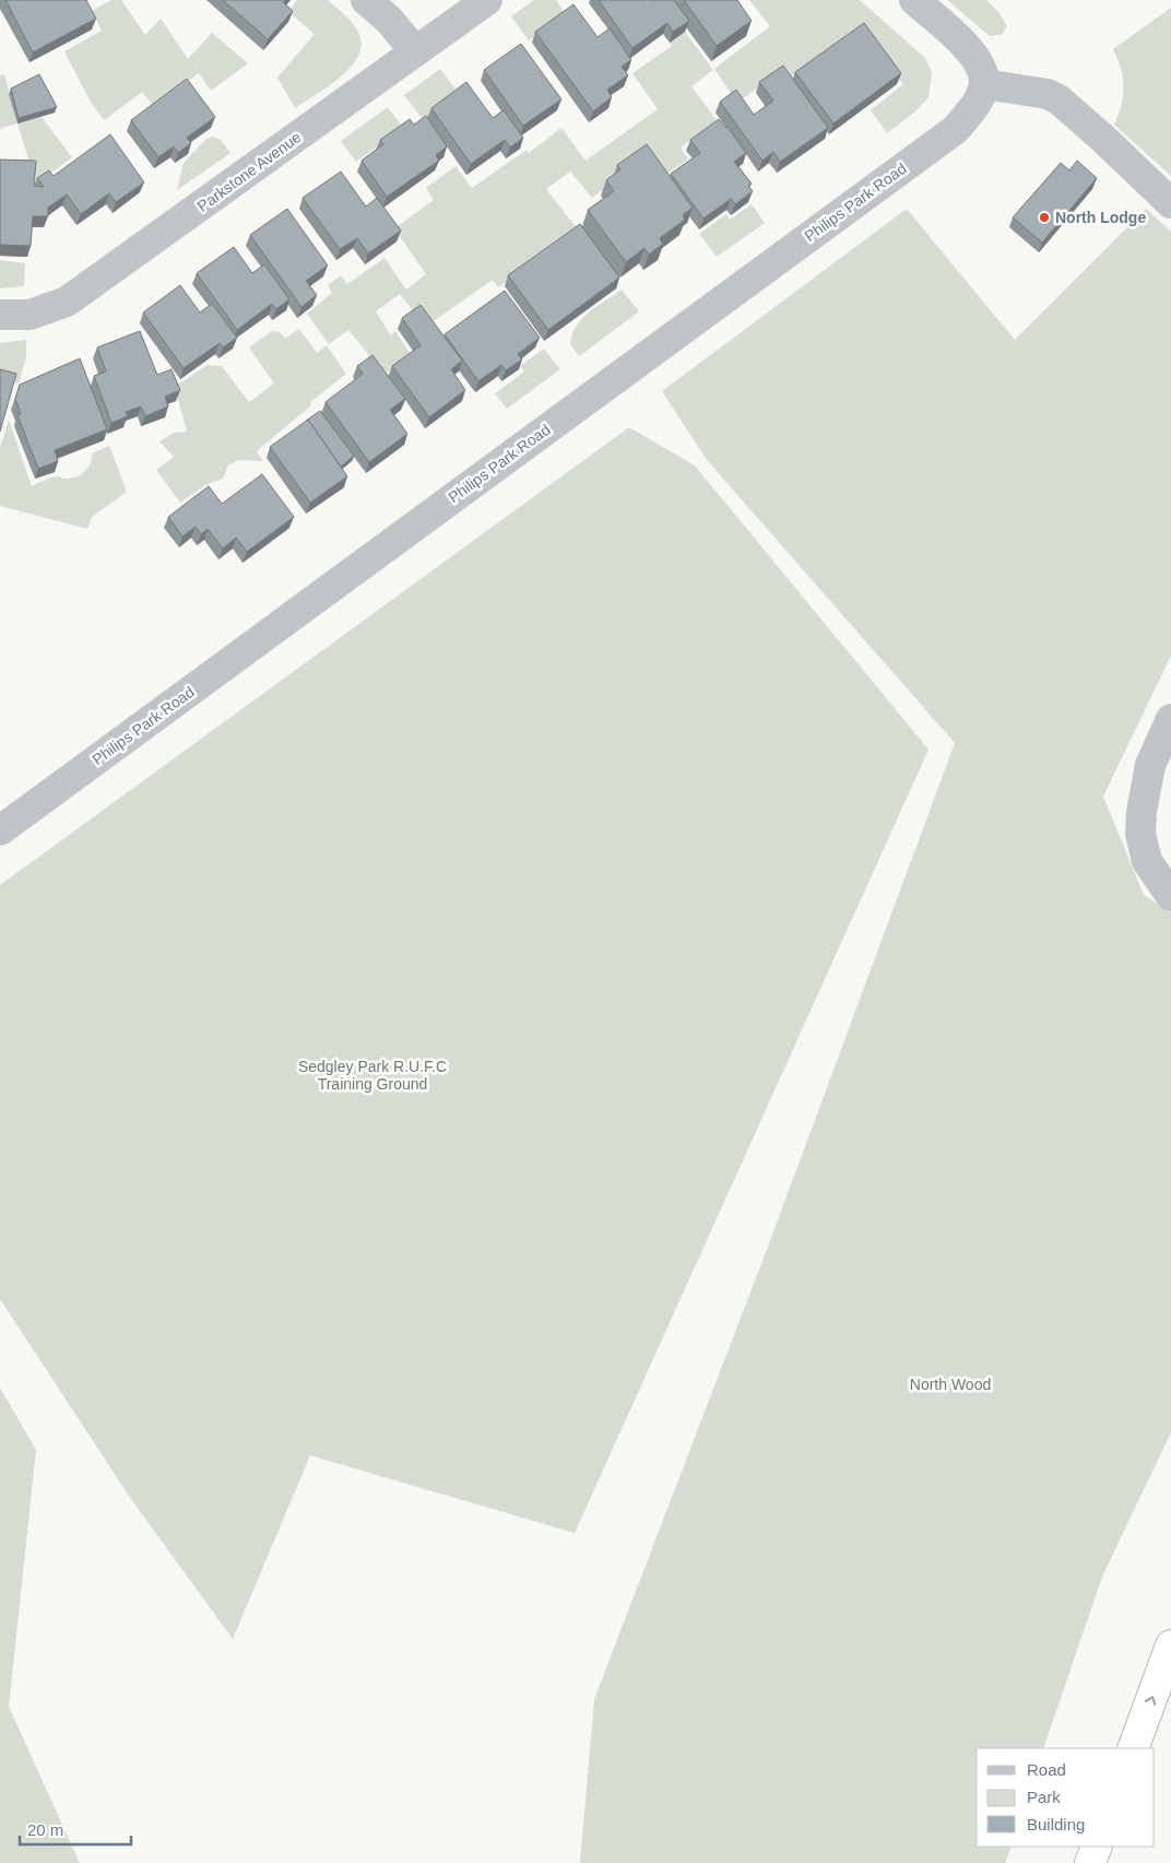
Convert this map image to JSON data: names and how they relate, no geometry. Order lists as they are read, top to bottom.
{
  "streets": {
    "street": ["Parkstone Avenue", "Philips Park Road"]
  },
  "parks": ["Sedgley Park R.U.F.C Training Ground", "North Wood"],
  "places": ["North Lodge"],
  "legend": ["Road", "Park", "Building"],
  "scale_bar": "20 m"
}
